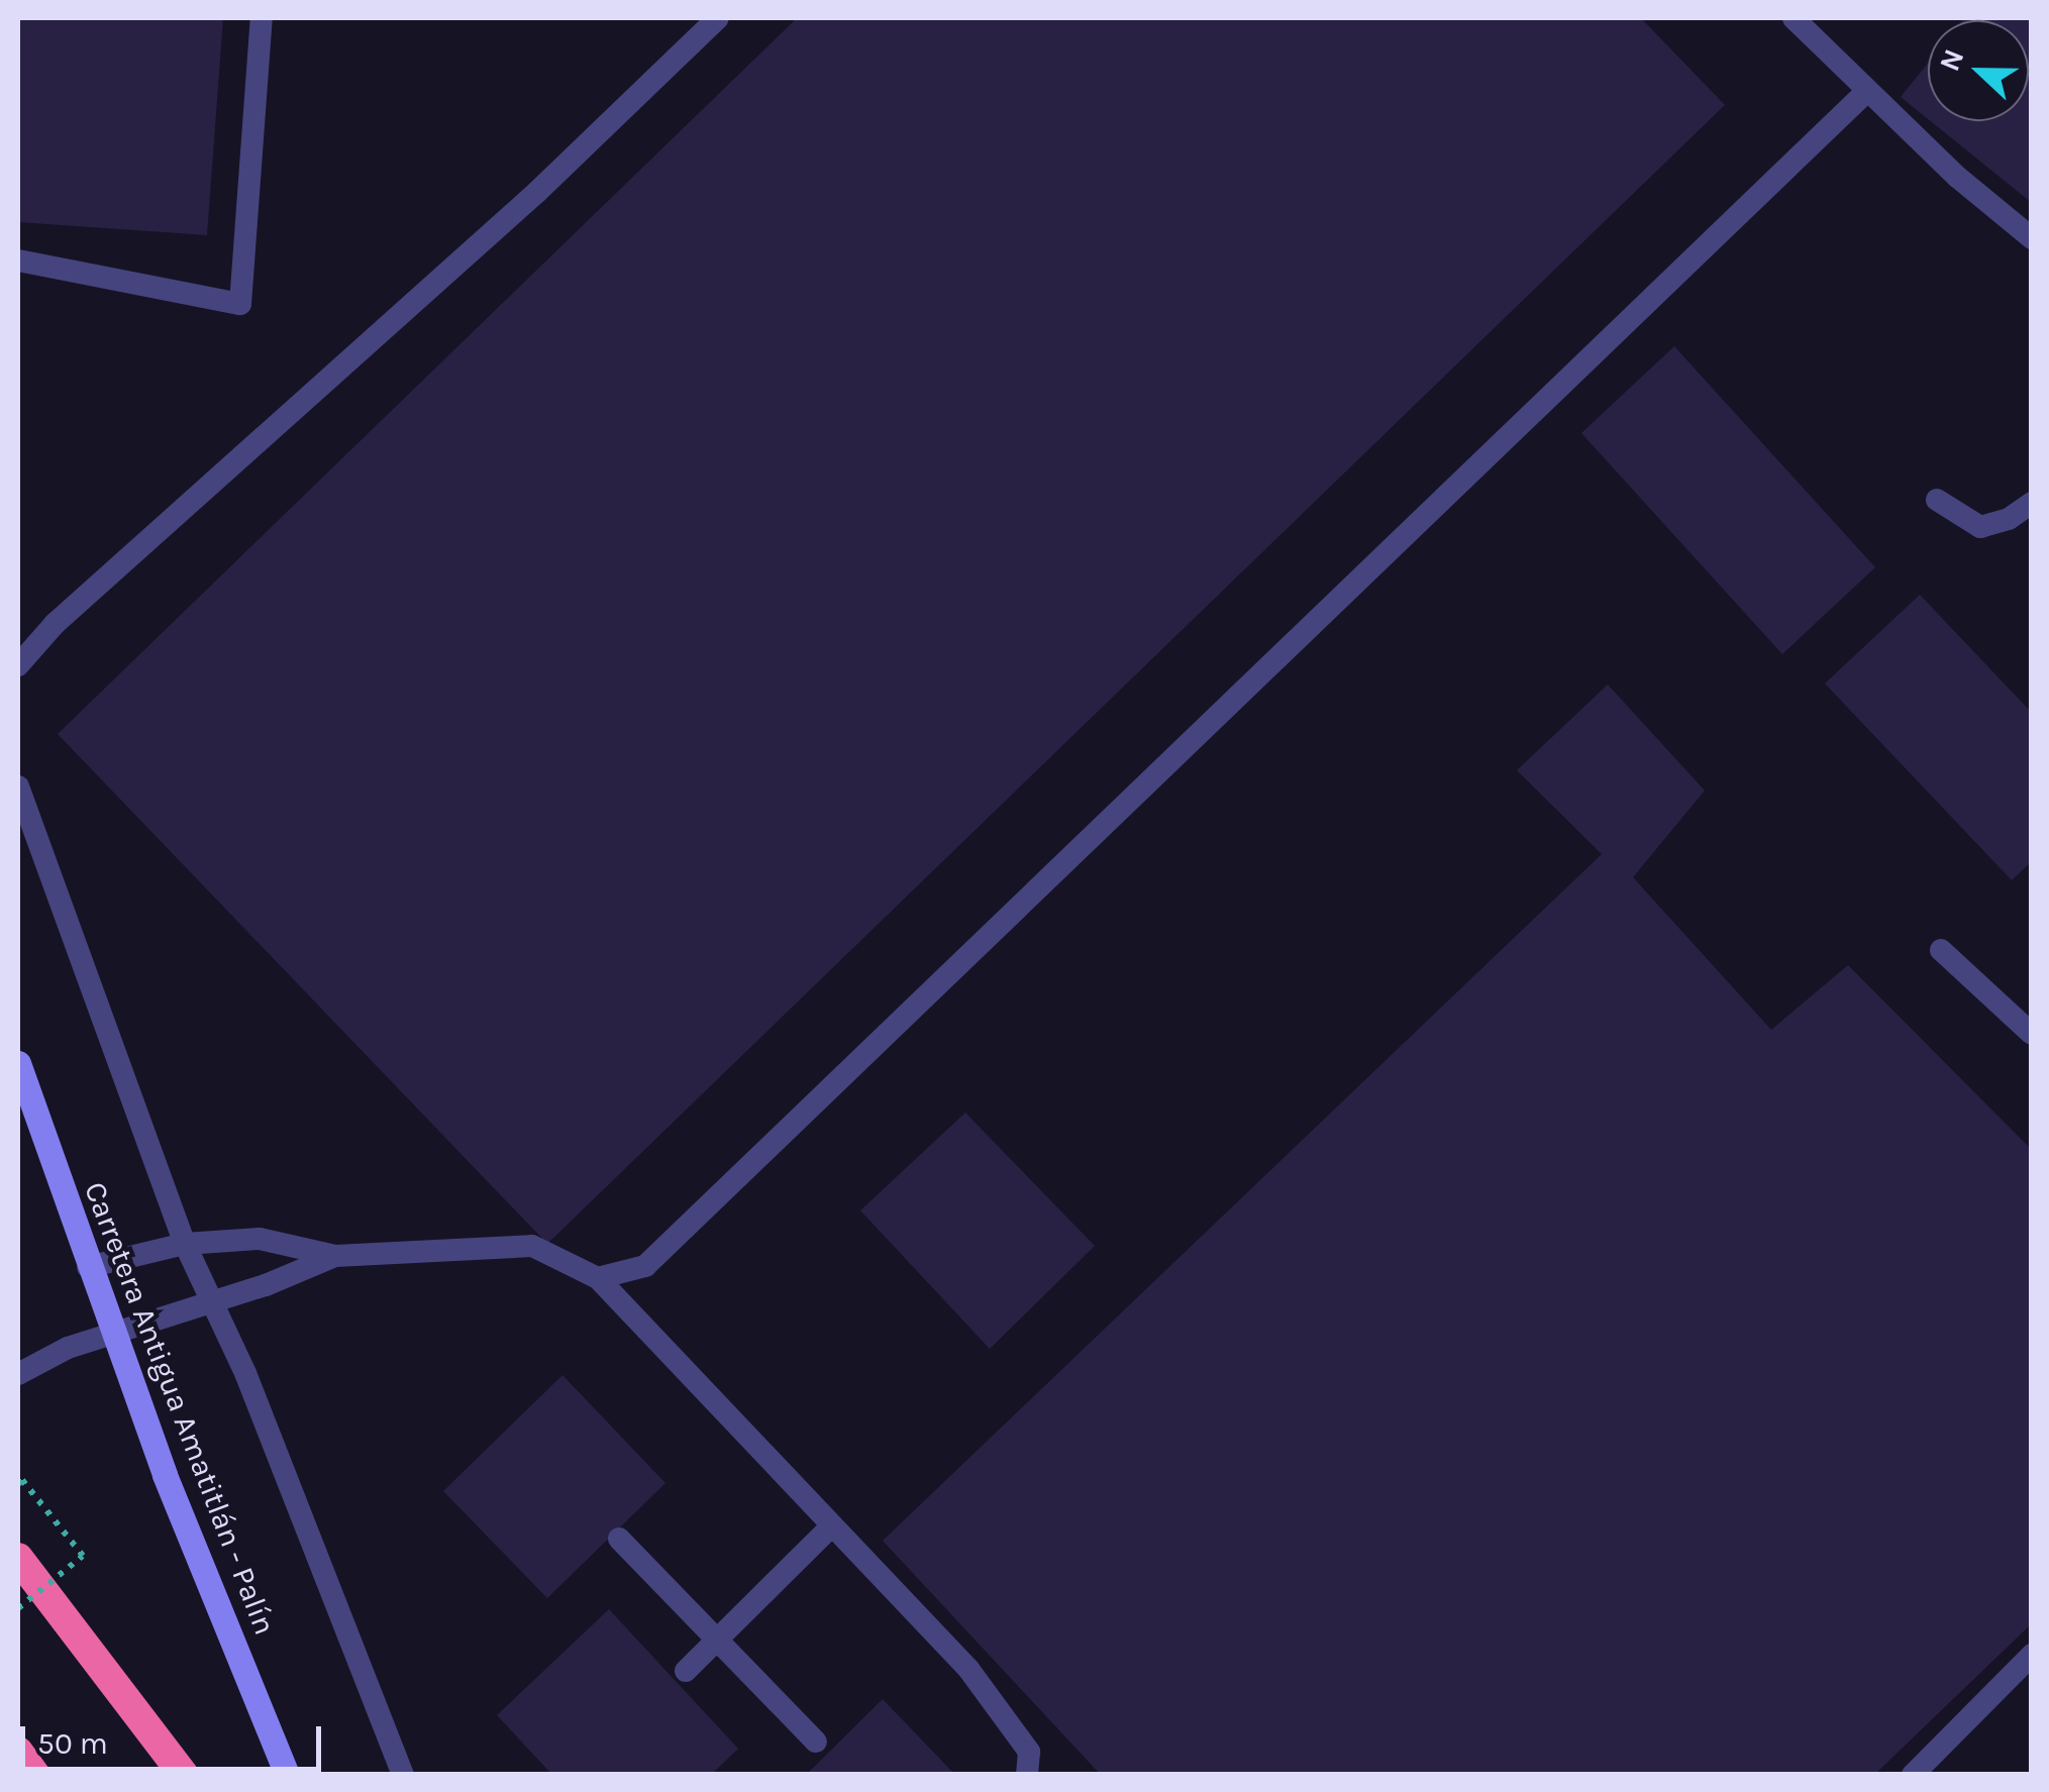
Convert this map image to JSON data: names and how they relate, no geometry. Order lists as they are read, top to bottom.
{
  "streets": {
    "main road": ["Carretera Antigua Amatitlán - Palín"]
  },
  "scale_bar": "50 m",
  "north": "left"
}
